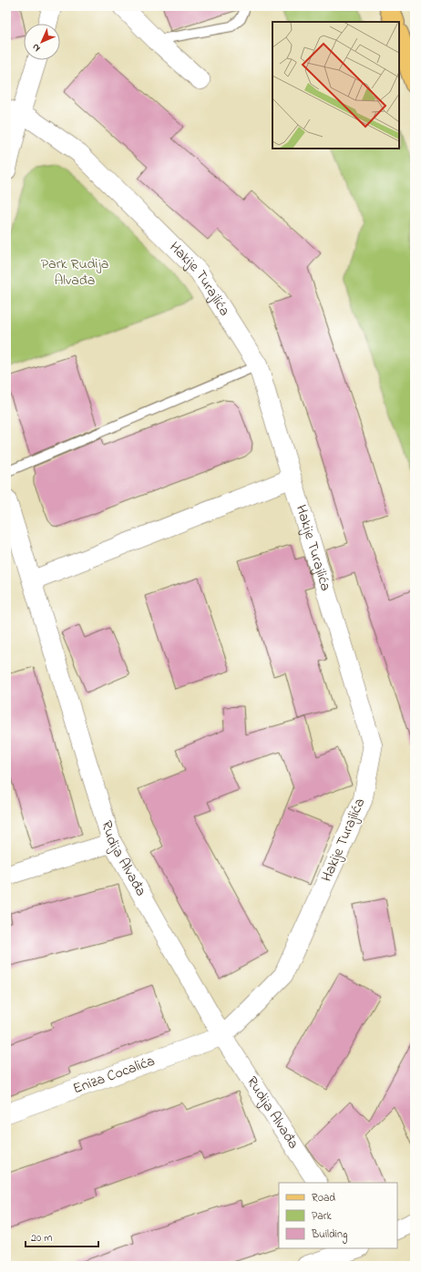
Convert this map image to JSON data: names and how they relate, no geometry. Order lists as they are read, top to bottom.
{
  "streets": {
    "street": ["Hakije Turajlića", "Rudija Alvađa", "Eniza Cocalića"]
  },
  "crossings": [
    ["Hakije Turajlića", "Rudija Alvađa"],
    ["Hakije Turajlića", "Eniza Cocalića"],
    ["Rudija Alvađa", "Eniza Cocalića"]
  ],
  "parks": ["Park Rudija Alvađa"],
  "legend": ["Road", "Park", "Building"],
  "scale_bar": "20 m",
  "north": "bottom left"
}
